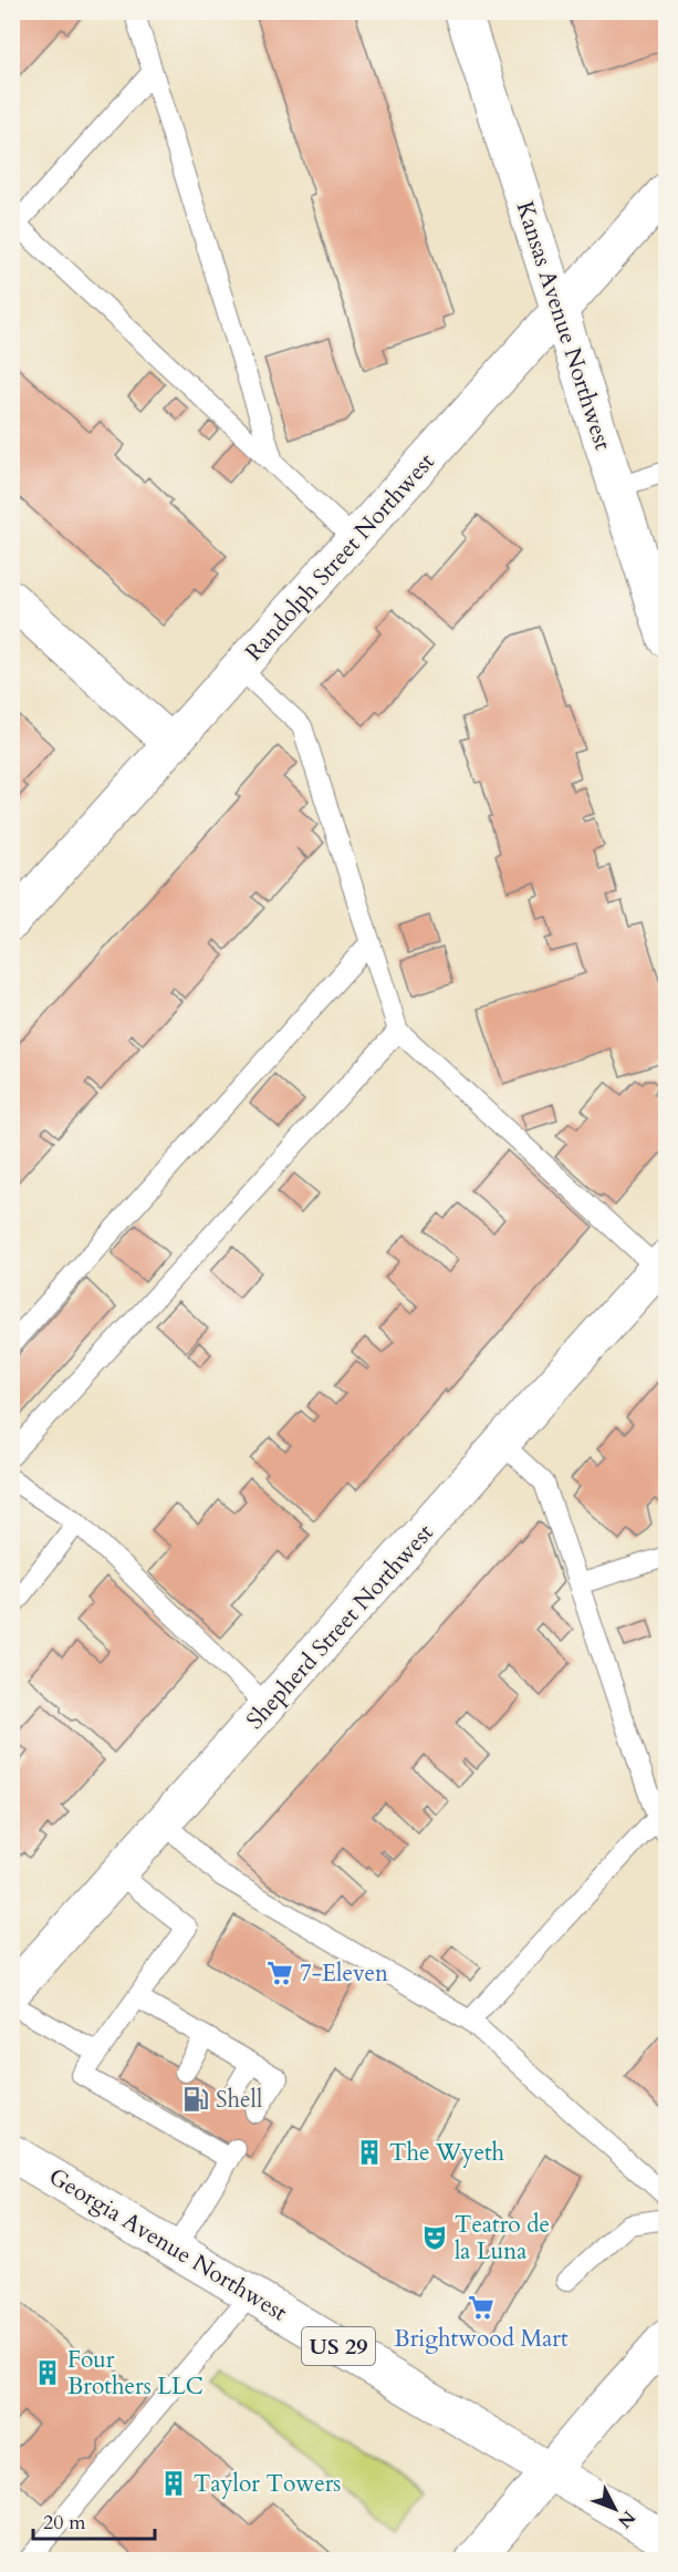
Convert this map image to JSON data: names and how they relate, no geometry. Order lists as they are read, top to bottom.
{
  "streets": {
    "main road": [
      "Kansas Avenue Northwest",
      "Randolph Street Northwest",
      "Shepherd Street Northwest",
      "Georgia Avenue Northwest",
      "US 29"
    ]
  },
  "crossings": [
    ["Kansas Avenue Northwest", "Randolph Street Northwest"]
  ],
  "places": {
    "supermarket": ["7-Eleven", "Brightwood Mart"],
    "fuel station": ["Shell"],
    "building": ["The Wyeth", "Four Brothers LLC", "Taylor Towers"],
    "theatre": ["Teatro de la Luna"]
  },
  "scale_bar": "20 m",
  "north": "bottom right"
}
